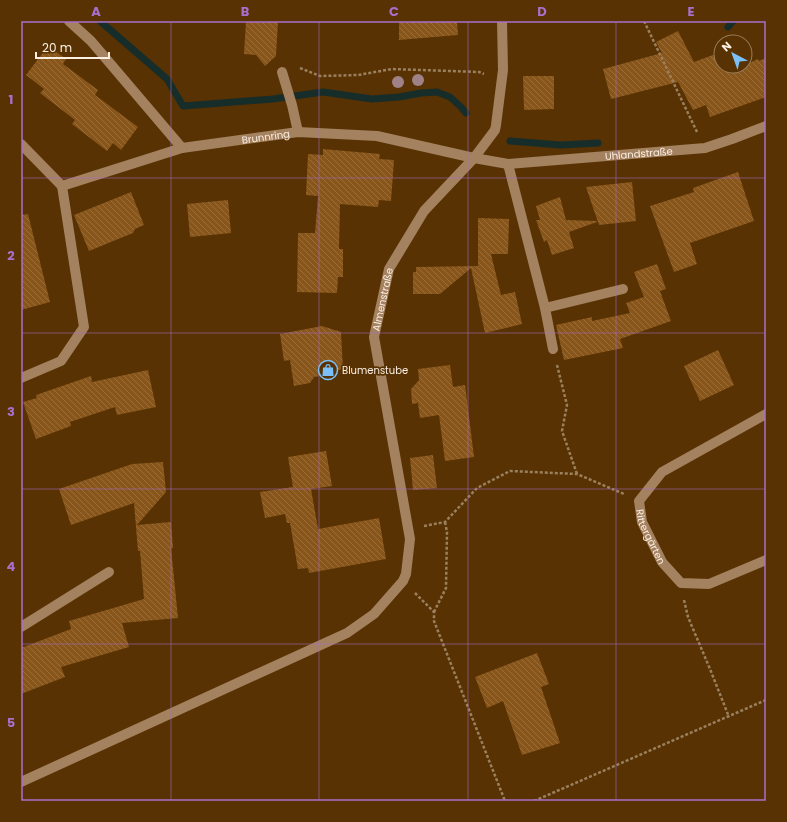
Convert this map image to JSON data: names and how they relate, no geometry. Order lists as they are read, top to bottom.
{
  "streets": {
    "street": [
      "Brunnring",
      "Uhlandstraße",
      "Almenstraße",
      "Rittergärten"
    ]
  },
  "crossings": [
    ["Brunnring", "Uhlandstraße"],
    ["Brunnring", "Almenstraße"],
    ["Uhlandstraße", "Almenstraße"]
  ],
  "places": {
    "shop": ["Blumenstube"]
  },
  "scale_bar": "20 m",
  "north": "top left",
  "grid": {
    "columns": [
      "A",
      "B",
      "C",
      "D",
      "E"
    ],
    "rows": [
      "1",
      "2",
      "3",
      "4",
      "5"
    ]
  }
}
